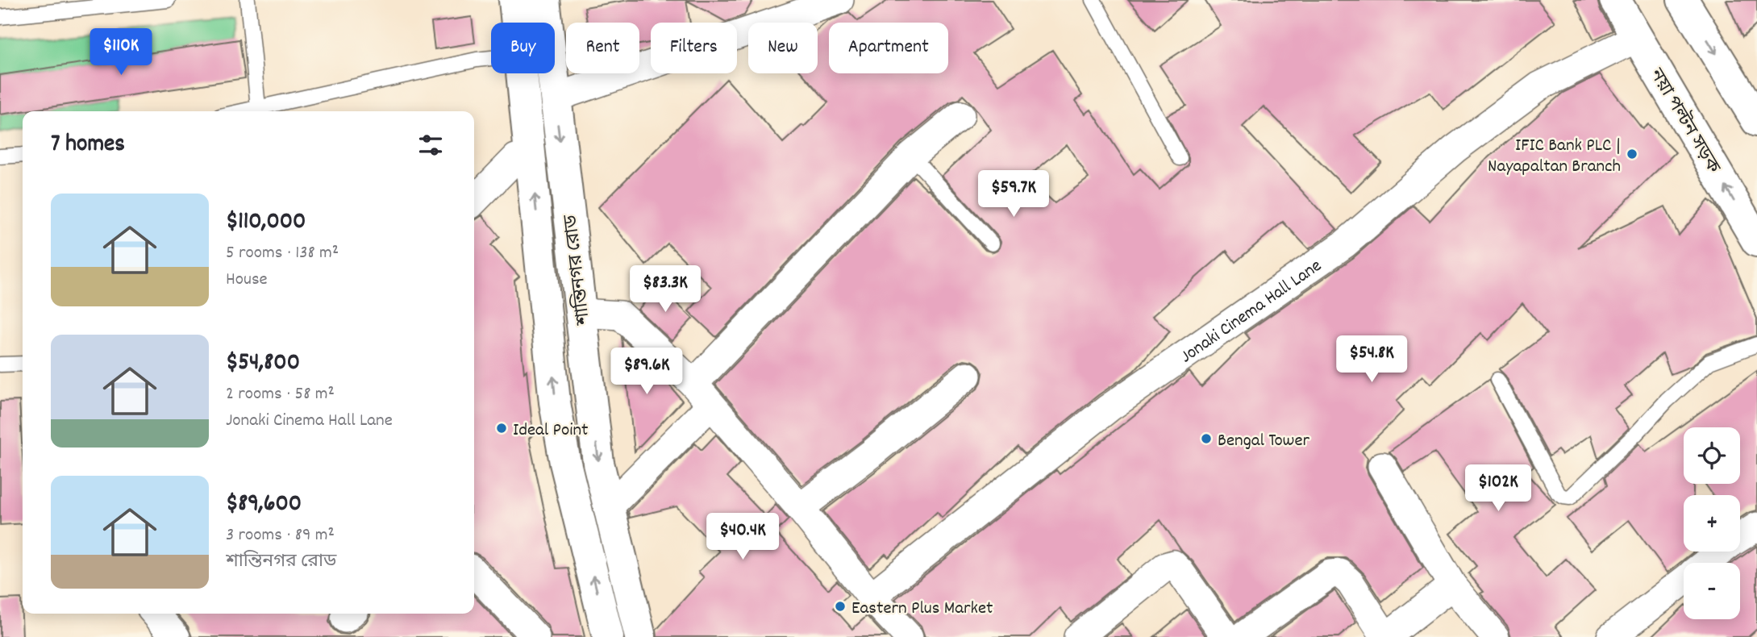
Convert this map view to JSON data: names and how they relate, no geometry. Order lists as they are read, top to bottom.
{
  "streets": {
    "main road": ["নয়া পল্টন সড়ক", "শান্তিনগর রোড"],
    "street": ["Jonaki Cinema Hall Lane"]
  },
  "crossings": [
    ["নয়া পল্টন সড়ক", "Jonaki Cinema Hall Lane"]
  ],
  "places": [
    "IFIC Bank PLC | Nayapaltan Branch",
    "Ideal Point",
    "Bengal Tower",
    "Eastern Plus Market"
  ],
  "page": {
    "chip": [
      "Buy",
      "Rent",
      "Filters",
      "New",
      "Apartment"
    ],
    "price": [
      "$110K",
      "$59.7K",
      "$83.3K",
      "$54.8K",
      "$89.6K",
      "$102K",
      "$40.4K"
    ],
    "heading": "7 homes",
    "list": [
      {
        "name": "$110,000",
        "note": "5 rooms · 138 m² · House"
      },
      {
        "name": "$54,800",
        "note": "2 rooms · 58 m² · Jonaki Cinema Hall Lane"
      },
      {
        "name": "$89,600",
        "note": "3 rooms · 89 m² · শান্তিনগর রোড"
      }
    ],
    "map_buttons": ["+", "−"]
  }
}
